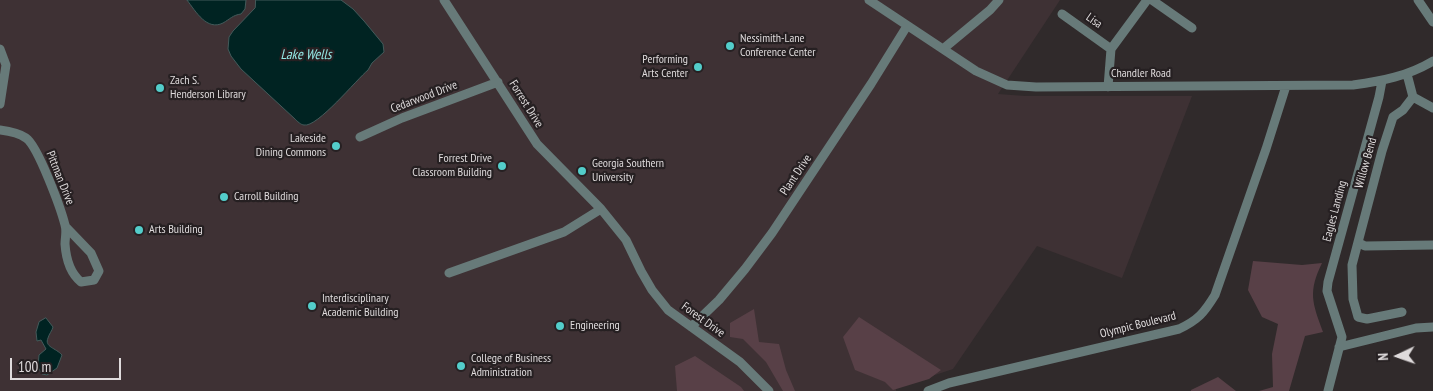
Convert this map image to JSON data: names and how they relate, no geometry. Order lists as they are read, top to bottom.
{
  "streets": {
    "street": [
      "Lisa",
      "Chandler Road",
      "Cedarwood Drive",
      "Forrest Drive",
      "Willow Bend",
      "Plant Drive",
      "Pittman Drive",
      "Eagles Landing",
      "Forest Drive",
      "Olympic Boulevard"
    ]
  },
  "crossings": [
    ["Chandler Road", "Plant Drive"],
    ["Chandler Road", "Eagles Landing"],
    ["Chandler Road", "Olympic Boulevard"],
    ["Cedarwood Drive", "Forrest Drive"],
    ["Forrest Drive", "Forest Drive"],
    ["Plant Drive", "Forest Drive"]
  ],
  "water": ["Lake Wells"],
  "places": [
    "Nessimith-Lane Conference Center",
    "Performing Arts Center",
    "Zach S. Henderson Library",
    "Lakeside Dining Commons",
    "Forrest Drive Classroom Building",
    "Georgia Southern University",
    "Carroll Building",
    "Arts Building",
    "Interdisciplinary Academic Building",
    "Engineering",
    "College of Business Administration"
  ],
  "scale_bar": "100 m",
  "north": "left"
}
